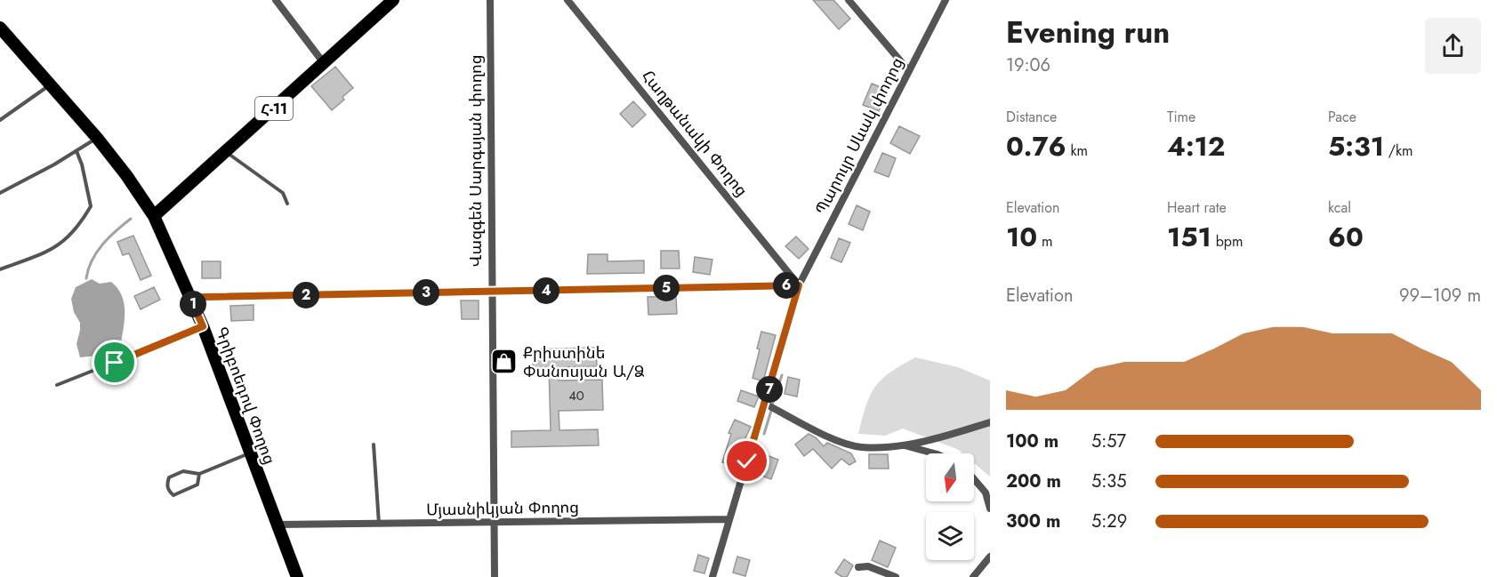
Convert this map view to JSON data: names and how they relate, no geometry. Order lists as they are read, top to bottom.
{
  "streets": {
    "main road": ["Հ-11", "Գրիբոեդով Փողոց"],
    "street": [
      "Հաղթանակի Փողոց",
      "Պարույր Սևակ փողոց",
      "Վազգեն Սարգսյան փողոց",
      "Մյասնիկյան Փողոց"
    ]
  },
  "crossings": [
    ["Հ-11", "Գրիբոեդով Փողոց"],
    ["Հաղթանակի Փողոց", "Պարույր Սևակ փողոց"],
    ["Պարույր Սևակ փողոց", "Մյասնիկյան Փողոց"],
    ["Վազգեն Սարգսյան փողոց", "Մյասնիկյան Փողոց"],
    ["Գրիբոեդով Փողոց", "Մյասնիկյան Փողոց"]
  ],
  "places": {
    "shop": ["Քրիստինե Փանոսյան Ա/Ձ"]
  },
  "house_numbers": ["40"],
  "north": "bottom",
  "page": {
    "heading": ["Evening run", "19:06"],
    "stats": [
      ["Distance", "0.76 km"],
      ["Time", "4:12"],
      ["Pace", "5:31 /km"],
      ["Elevation", "10 m"],
      ["Heart rate", "151 bpm"],
      ["kcal", "60"]
    ],
    "pins": [
      "6",
      "5",
      "4",
      "3",
      "2",
      "1",
      "7"
    ],
    "chart": ["Elevation", "99–109 m"],
    "list": [
      {
        "name": "100 m",
        "note": "5:57"
      },
      {
        "name": "200 m",
        "note": "5:35"
      },
      {
        "name": "300 m",
        "note": "5:29"
      }
    ]
  }
}
